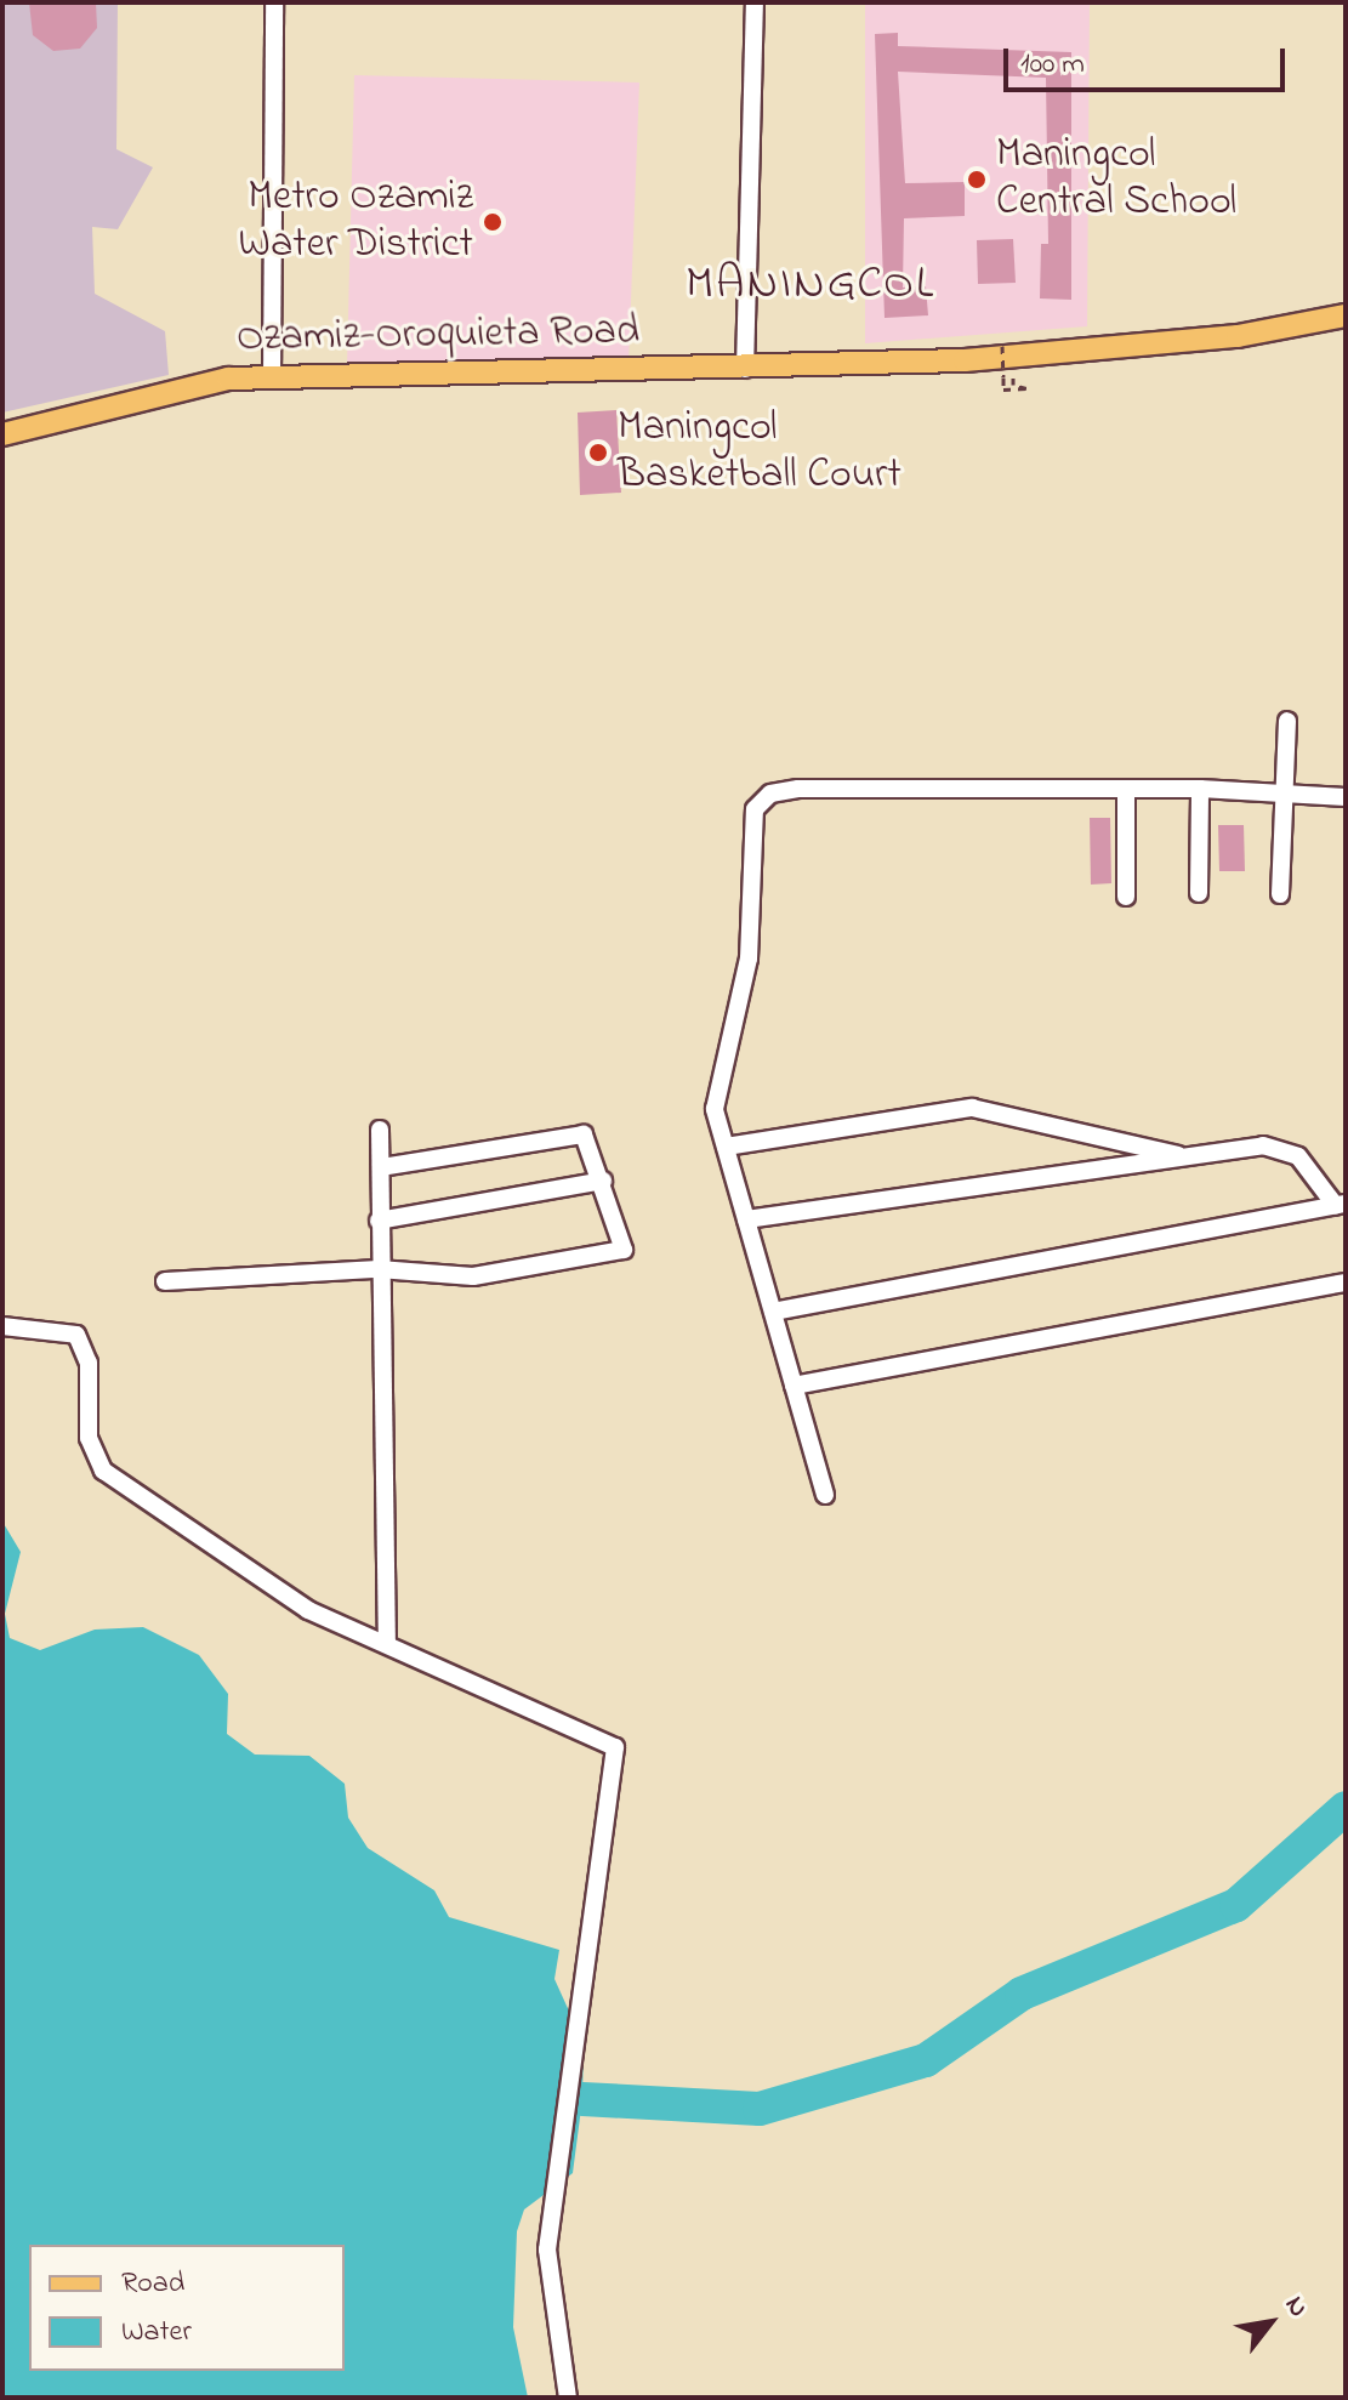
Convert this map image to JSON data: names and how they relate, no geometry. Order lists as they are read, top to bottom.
{
  "streets": {
    "main road": ["Ozamiz-Oroquieta Road"]
  },
  "districts": ["MANINGCOL"],
  "places": ["Maningcol Central School", "Metro Ozamiz Water District", "Maningcol Basketball Court"],
  "legend": ["Road", "Water"],
  "scale_bar": "100 m",
  "north": "top right"
}
